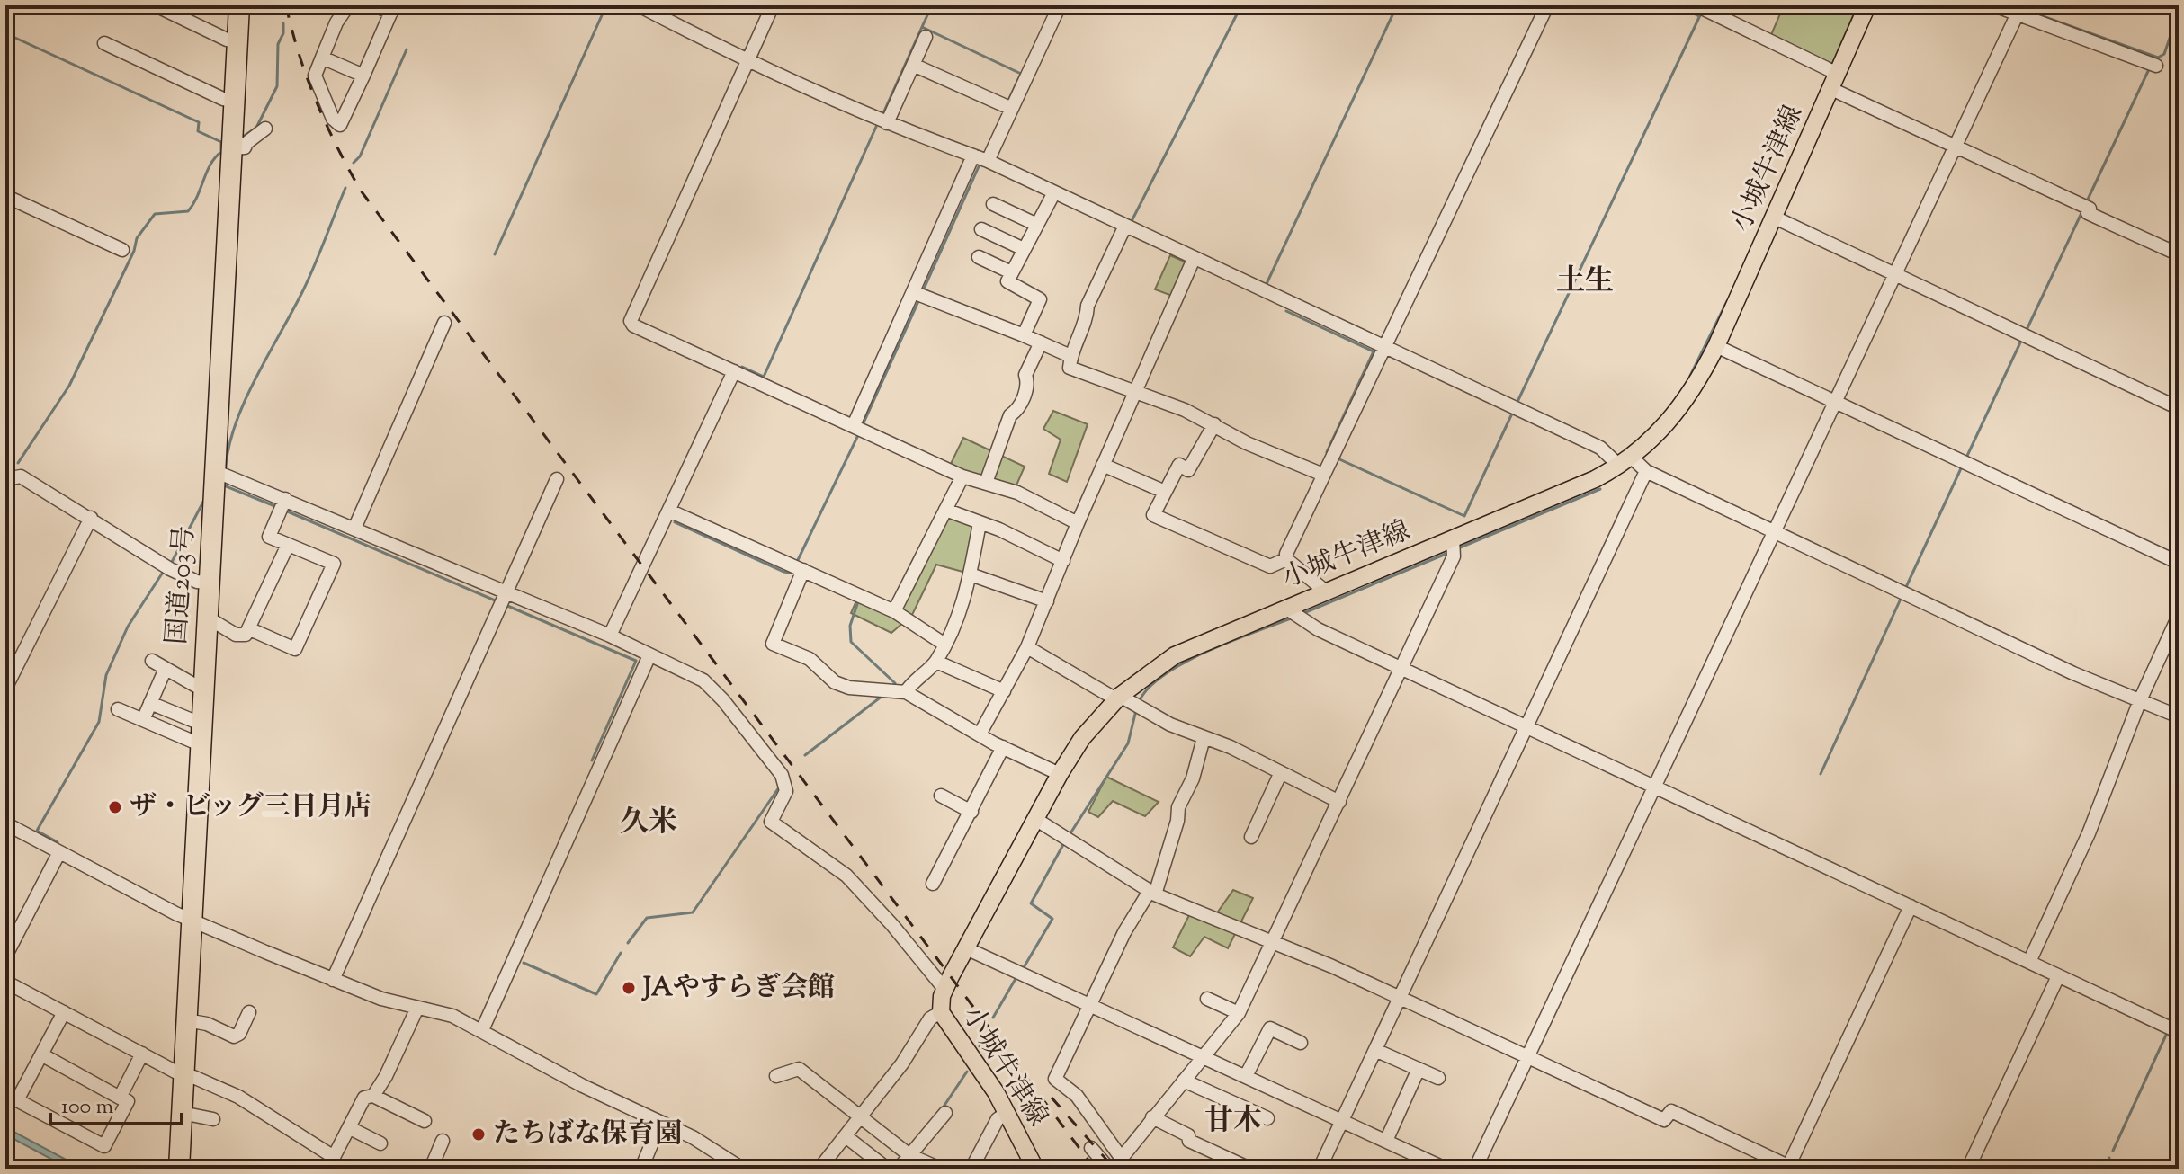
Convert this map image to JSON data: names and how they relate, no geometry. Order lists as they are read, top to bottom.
{
  "streets": {
    "highway": ["国道203号"],
    "main road": ["小城牛津線"]
  },
  "districts": ["土生", "久米", "甘木"],
  "places": ["ザ・ビッグ三日月店", "JAやすらぎ会館", "たちばな保育園"],
  "scale_bar": "100 m"
}
